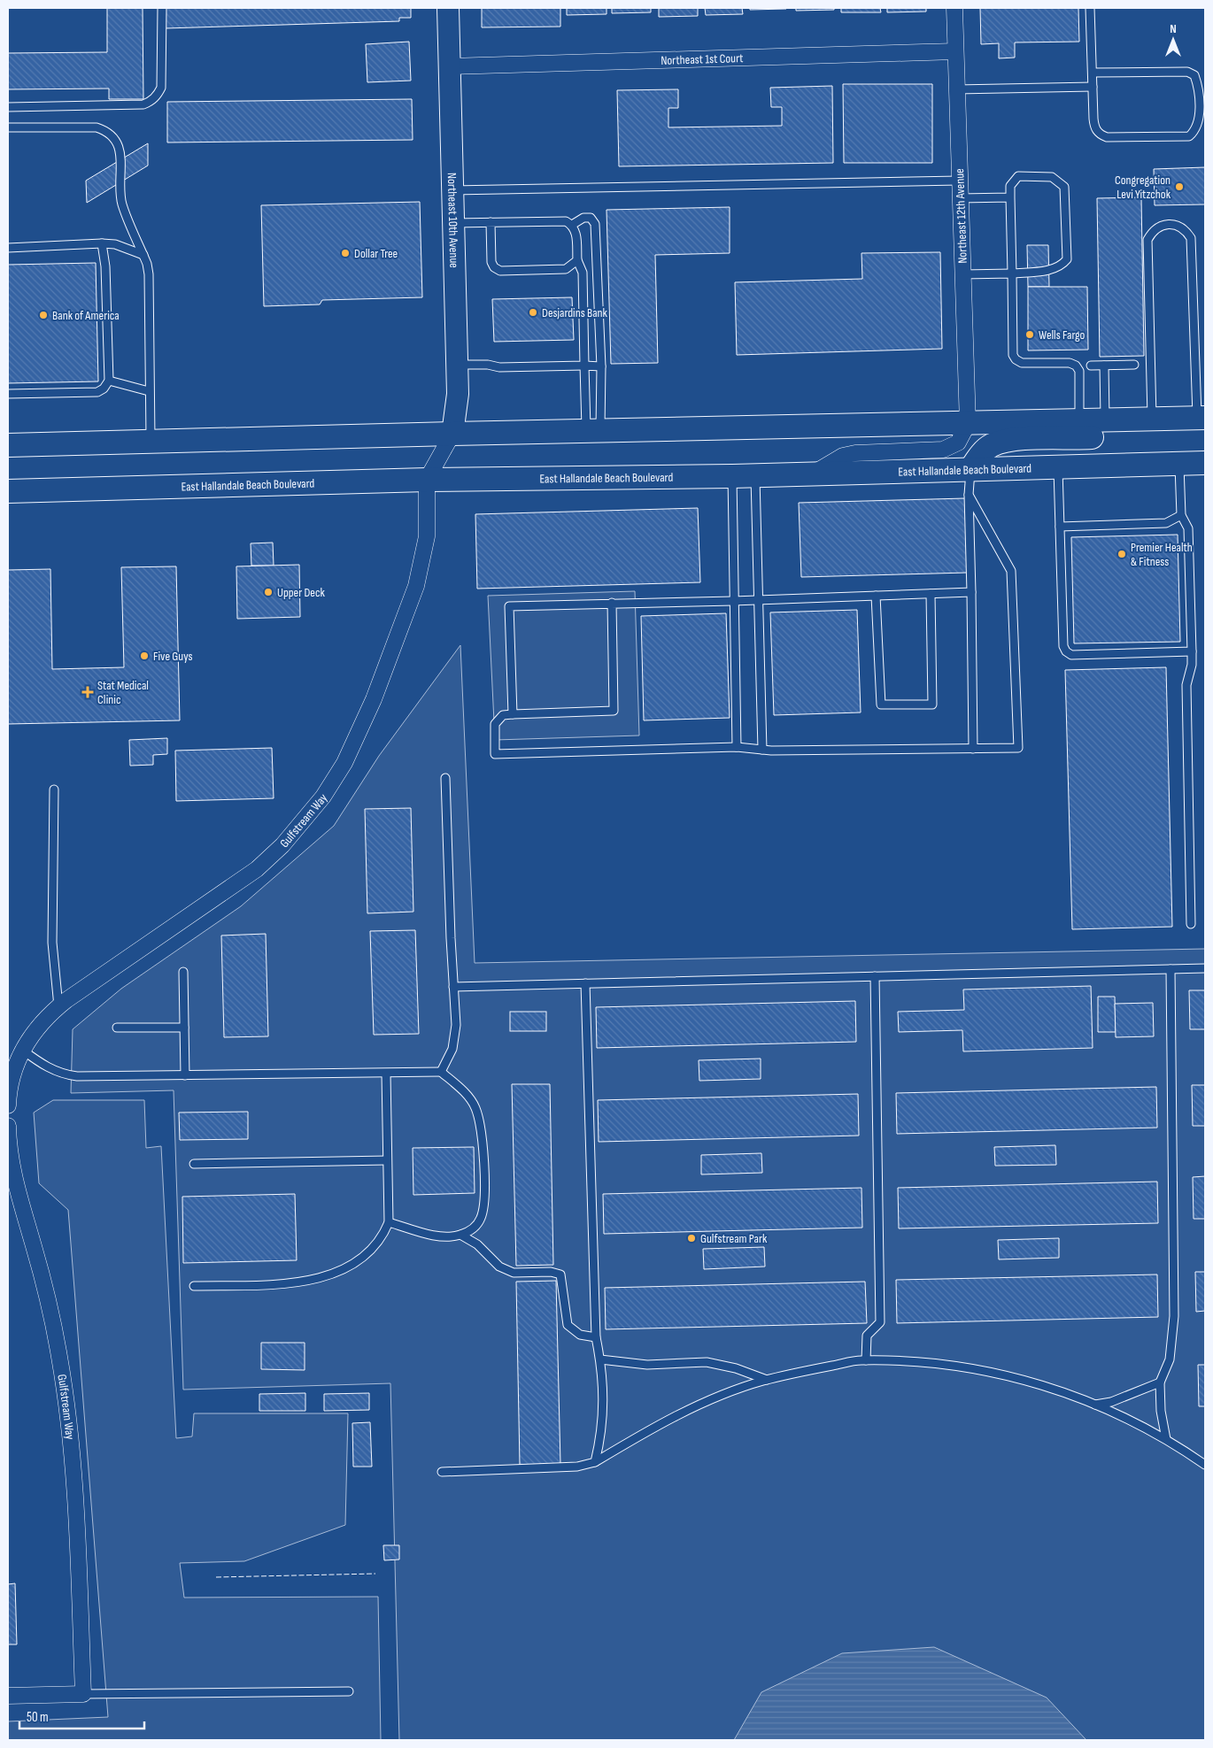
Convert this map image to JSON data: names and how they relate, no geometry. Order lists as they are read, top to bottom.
{
  "streets": {
    "main road": ["East Hallandale Beach Boulevard"],
    "street": [
      "Northeast 1st Court",
      "Northeast 12th Avenue",
      "Northeast 10th Avenue",
      "Gulfstream Way"
    ]
  },
  "crossings": [
    ["Northeast 1st Court", "Northeast 12th Avenue"],
    ["Northeast 1st Court", "Northeast 10th Avenue"],
    ["Northeast 10th Avenue", "Gulfstream Way"],
    ["East Hallandale Beach Boulevard", "Gulfstream Way"]
  ],
  "places": {
    "other": [
      "Congregation Levi Yitzchok",
      "Dollar Tree",
      "Desjardins Bank",
      "Bank of America",
      "Wells Fargo",
      "Premier Health & Fitness",
      "Upper Deck",
      "Five Guys",
      "Gulfstream Park"
    ],
    "health": ["Stat Medical Clinic"]
  },
  "scale_bar": "50 m",
  "north": "top"
}
